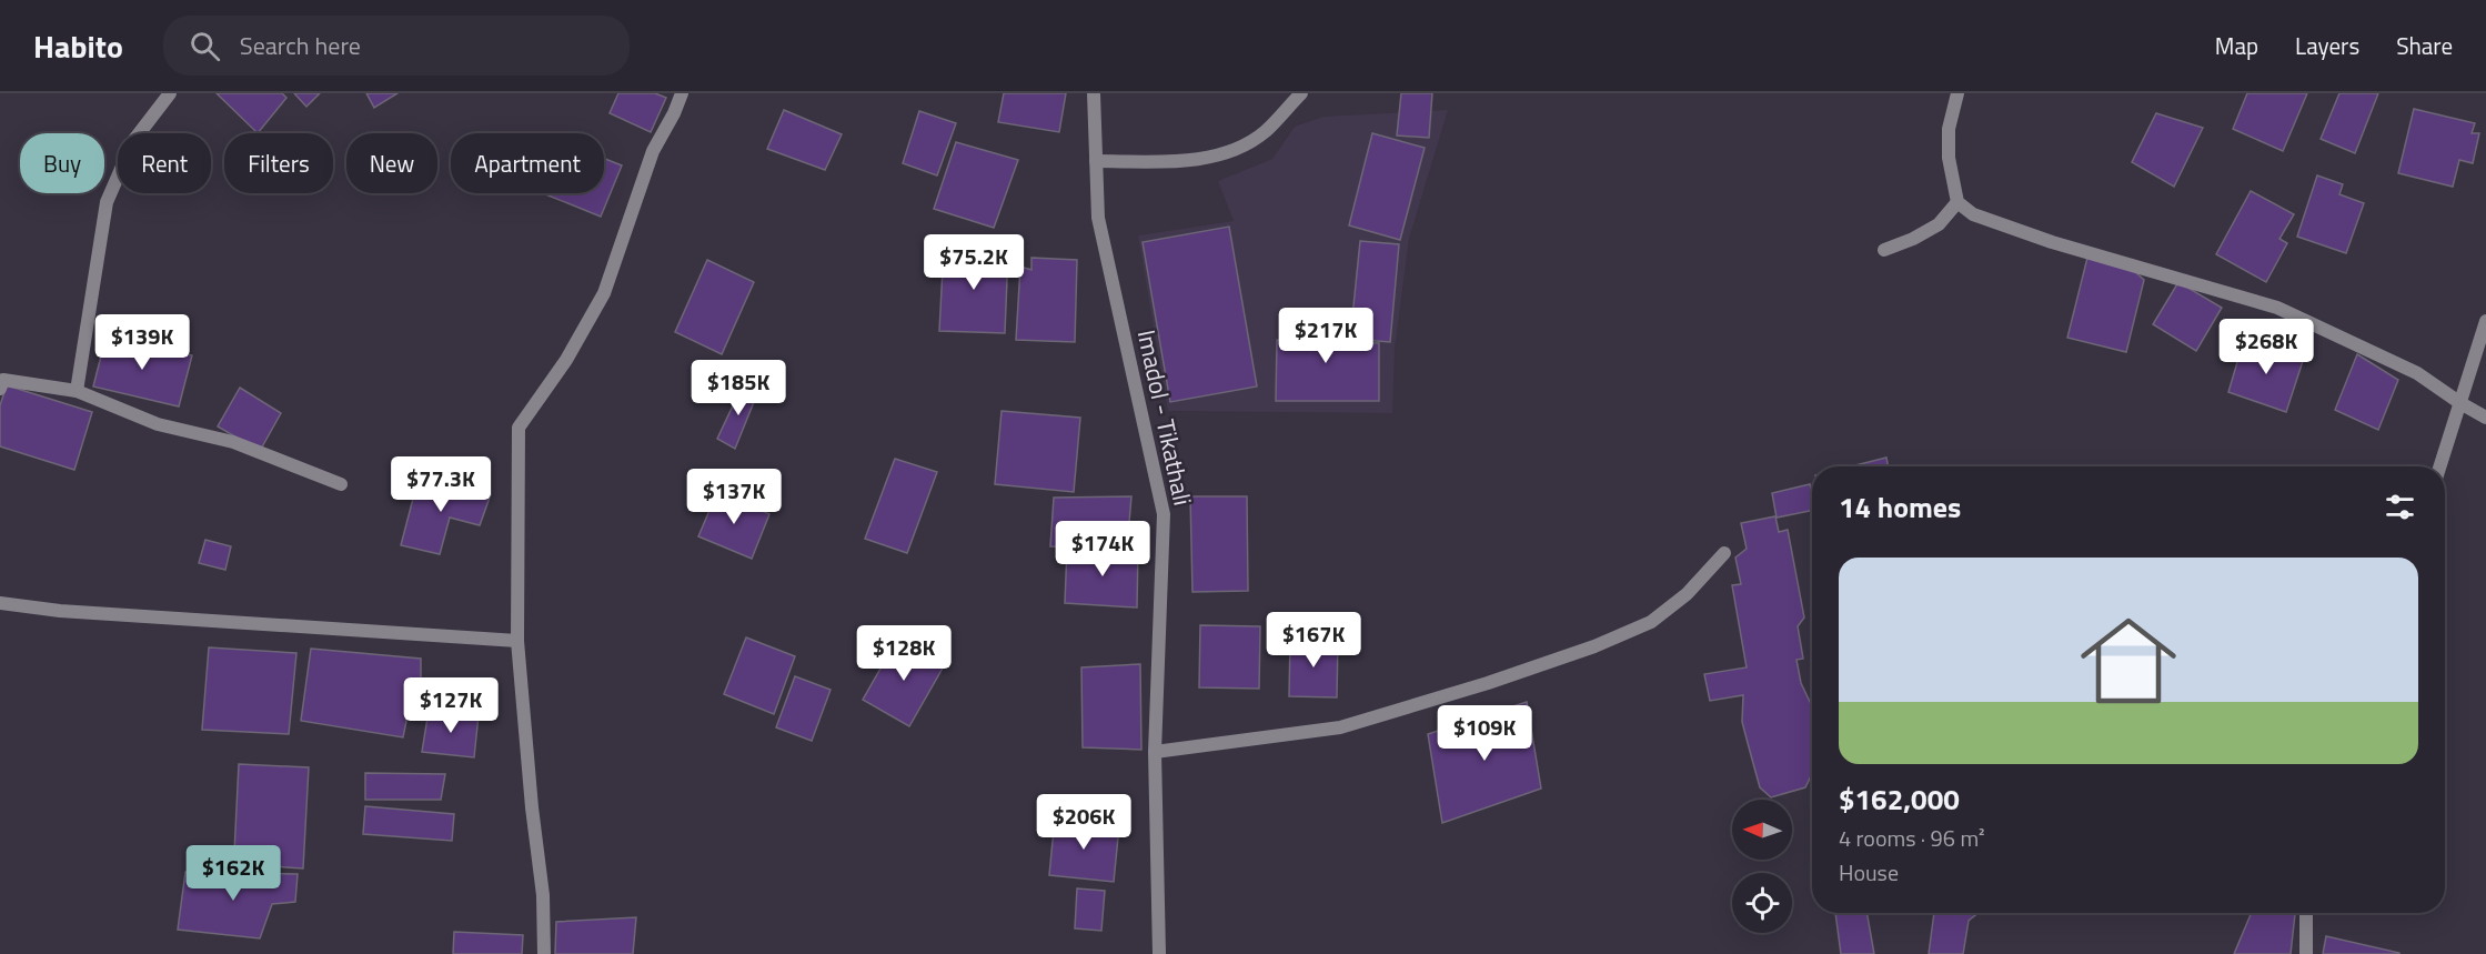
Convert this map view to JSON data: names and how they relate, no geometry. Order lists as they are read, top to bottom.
{
  "streets": {
    "street": ["Imadol - Tikathali"]
  },
  "north": "left",
  "page": {
    "header": "Habito",
    "search": "Search here",
    "nav": ["Map", "Layers", "Share"],
    "chip": [
      "Buy",
      "Rent",
      "Filters",
      "New",
      "Apartment"
    ],
    "price": [
      "$75.2K",
      "$217K",
      "$139K",
      "$268K",
      "$185K",
      "$77.3K",
      "$137K",
      "$174K",
      "$167K",
      "$128K",
      "$127K",
      "$109K",
      "$206K",
      "$162K"
    ],
    "heading": "14 homes",
    "list": [
      {
        "name": "$162,000",
        "note": "4 rooms · 96 m² · House"
      }
    ]
  }
}
